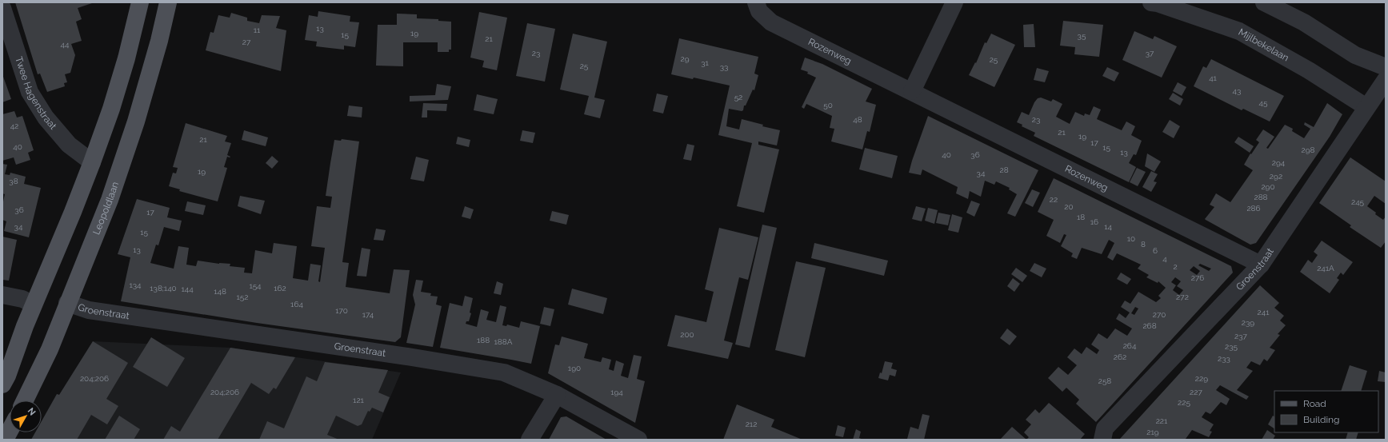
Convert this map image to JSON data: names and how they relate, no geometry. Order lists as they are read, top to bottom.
{
  "streets": {
    "main road": ["Leopoldlaan"],
    "street": [
      "Mijlbekelaan",
      "Rozenweg",
      "Twee Hagenstraat",
      "Groenstraat"
    ]
  },
  "crossings": [
    ["Mijlbekelaan", "Groenstraat"],
    ["Rozenweg", "Groenstraat"],
    ["Leopoldlaan", "Groenstraat"]
  ],
  "house_numbers": [
    "13",
    "11",
    "19",
    "15",
    "35",
    "21",
    "27",
    "44",
    "23",
    "37",
    "29",
    "25",
    "31",
    "25",
    "33",
    "41",
    "43",
    "52",
    "45",
    "50",
    "48",
    "23",
    "42",
    "21",
    "19",
    "21",
    "17",
    "40",
    "15",
    "298",
    "13",
    "40",
    "36",
    "294",
    "28",
    "19",
    "34",
    "292",
    "38",
    "290",
    "288",
    "22",
    "245",
    "20",
    "286",
    "36",
    "17",
    "18",
    "16",
    "34",
    "14",
    "15",
    "10",
    "8",
    "13",
    "6",
    "4",
    "2",
    "241A",
    "276",
    "134",
    "154",
    "138;140",
    "162",
    "144",
    "148",
    "152",
    "272",
    "164",
    "170",
    "241",
    "174",
    "270",
    "239",
    "268",
    "200",
    "237",
    "188",
    "188A",
    "264",
    "235",
    "262",
    "233",
    "190",
    "204;206",
    "229",
    "258",
    "204;206",
    "194",
    "227",
    "121",
    "225",
    "221",
    "212",
    "219"
  ],
  "legend": ["Road", "Building"],
  "north": "top right"
}
